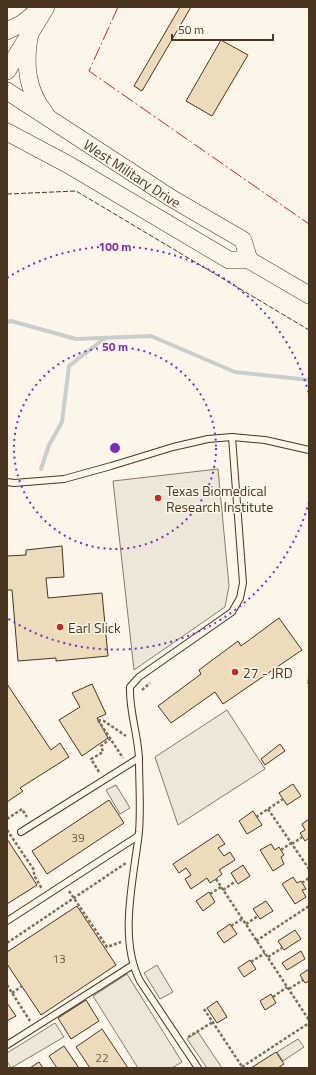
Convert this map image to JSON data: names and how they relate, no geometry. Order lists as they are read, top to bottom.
{
  "streets": {
    "main road": ["West Military Drive"]
  },
  "places": ["Texas Biomedical Research Institute", "Earl Slick", "27 - JRD"],
  "house_numbers": ["39", "13", "22"],
  "scale_bar": "50 m",
  "rings": ["100 m", "50 m"]
}
